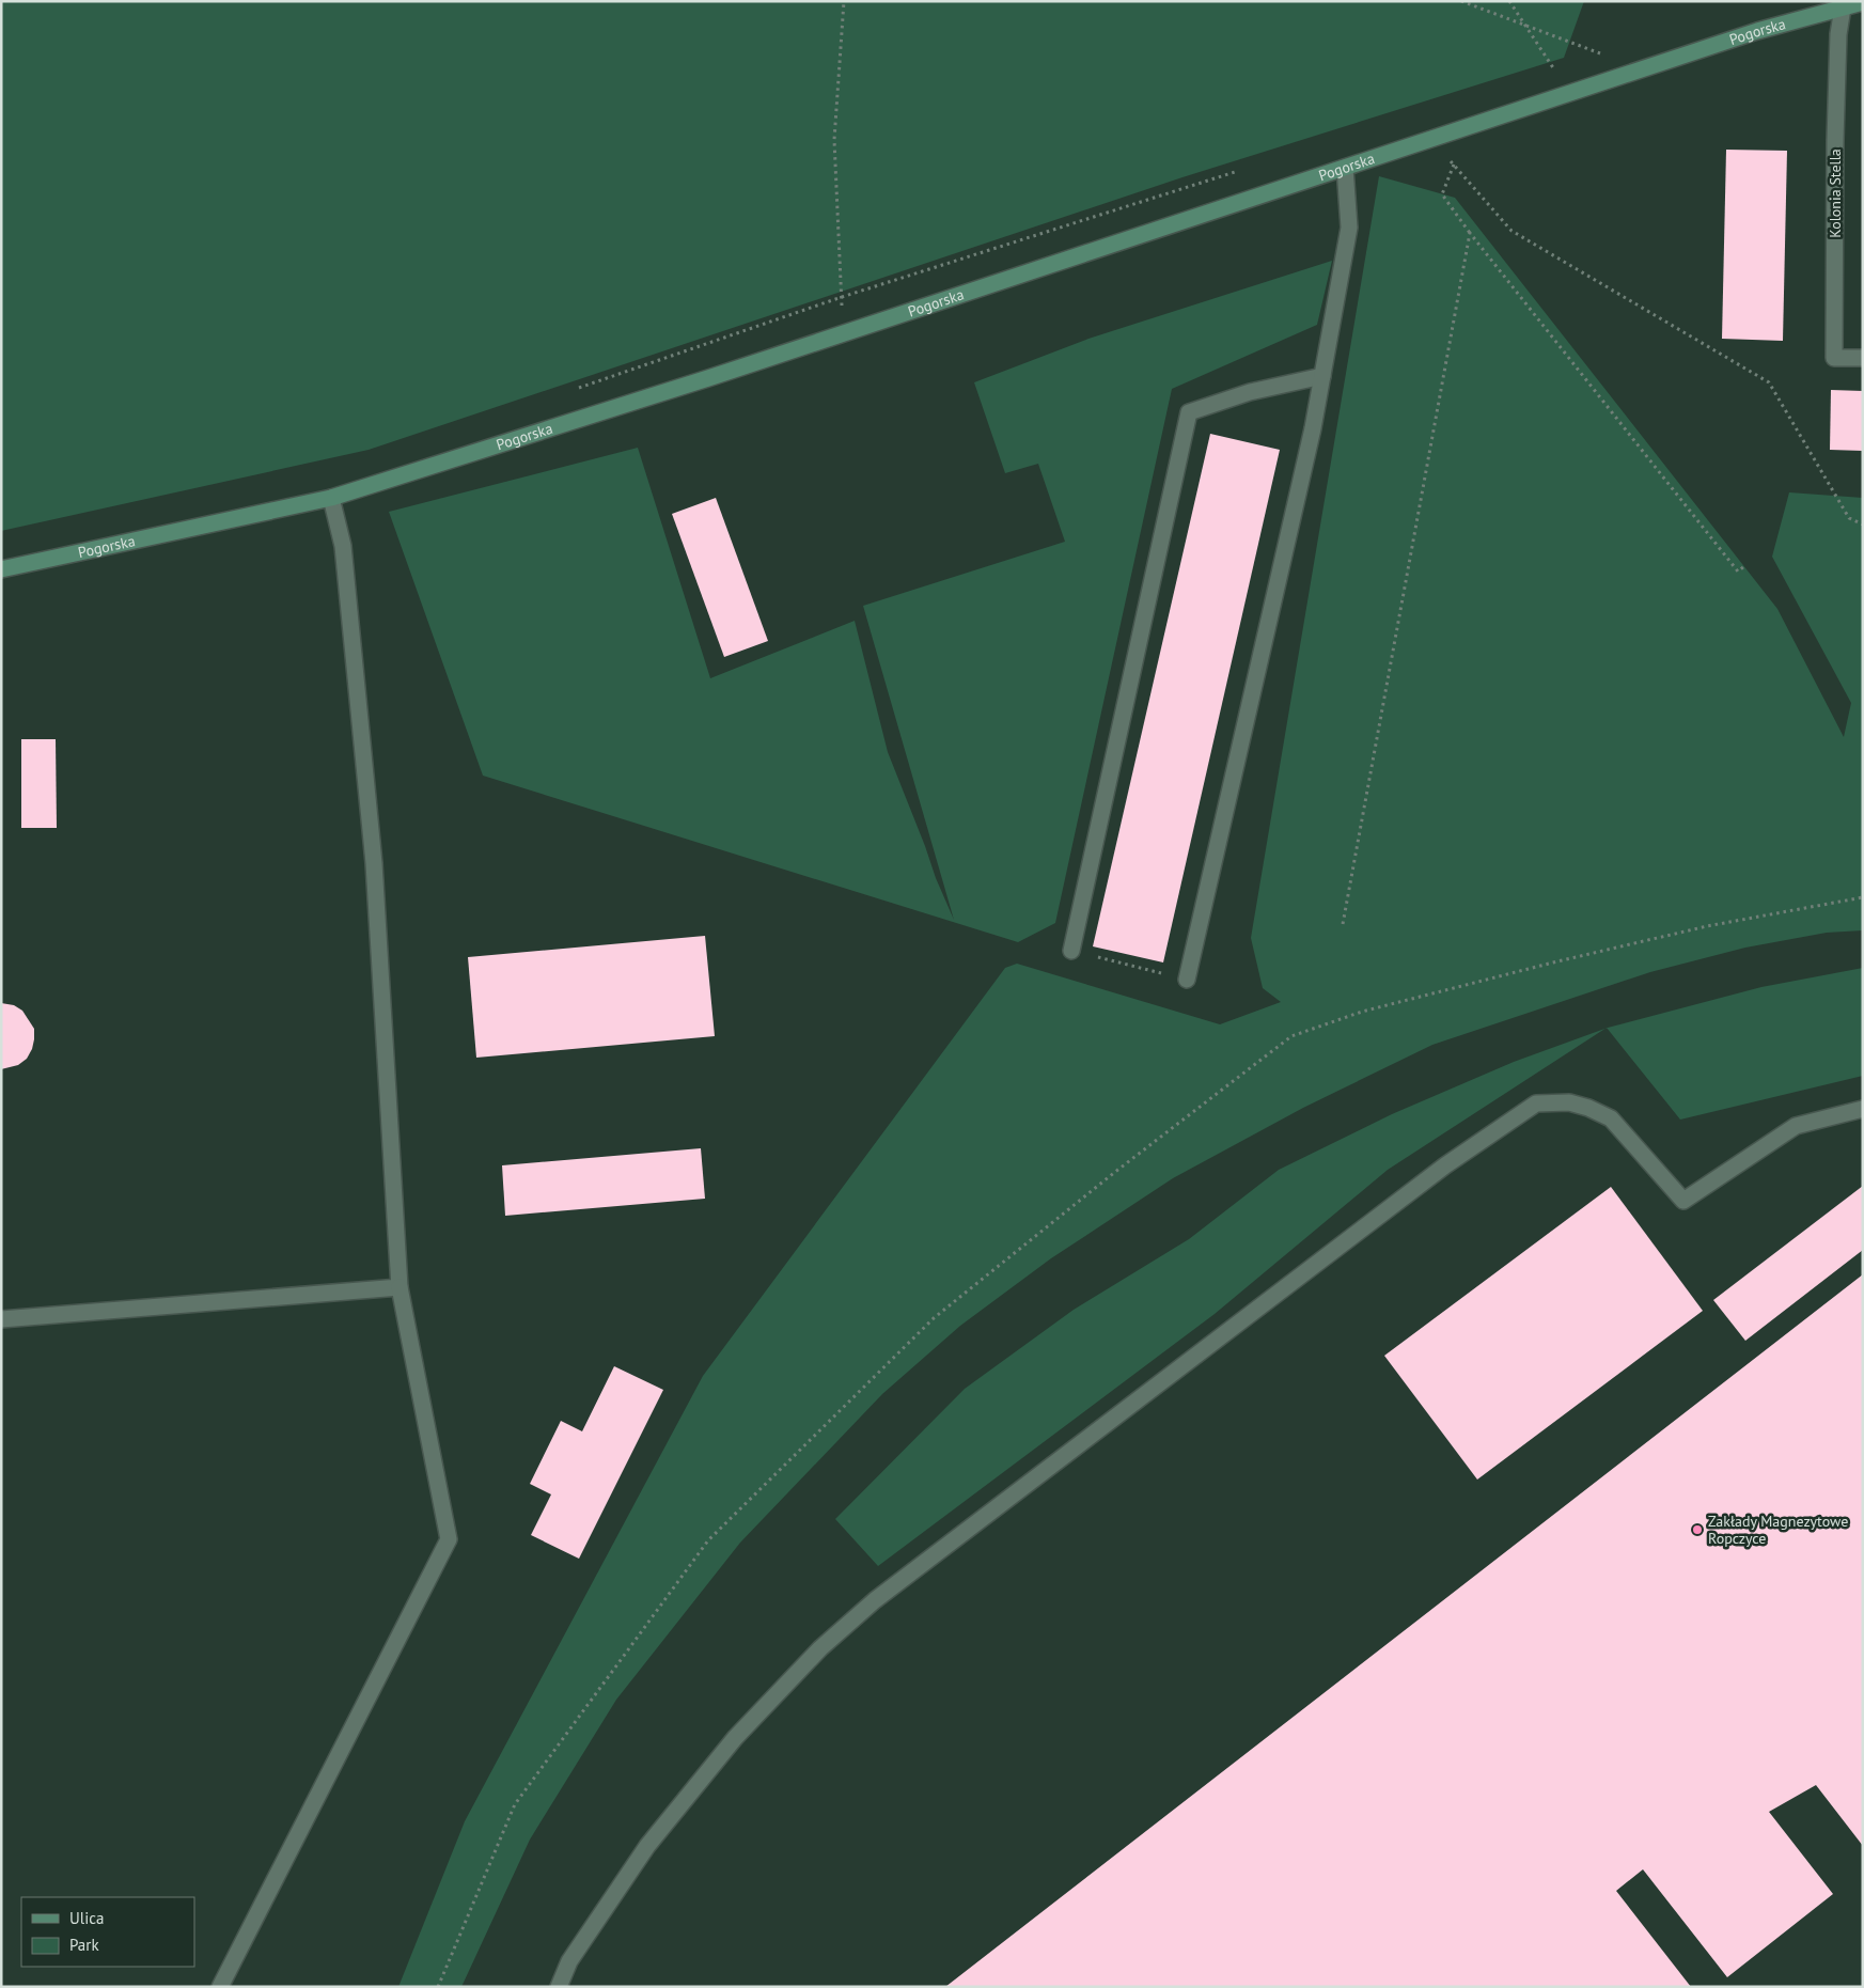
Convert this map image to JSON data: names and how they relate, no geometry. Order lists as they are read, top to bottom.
{
  "streets": {
    "street": ["Pogorska", "Kolonia Stella"]
  },
  "crossings": [
    ["Pogorska", "Kolonia Stella"]
  ],
  "places": ["Zakłady Magnezytowe Ropczyce"],
  "legend": ["Ulica", "Park"]
}
